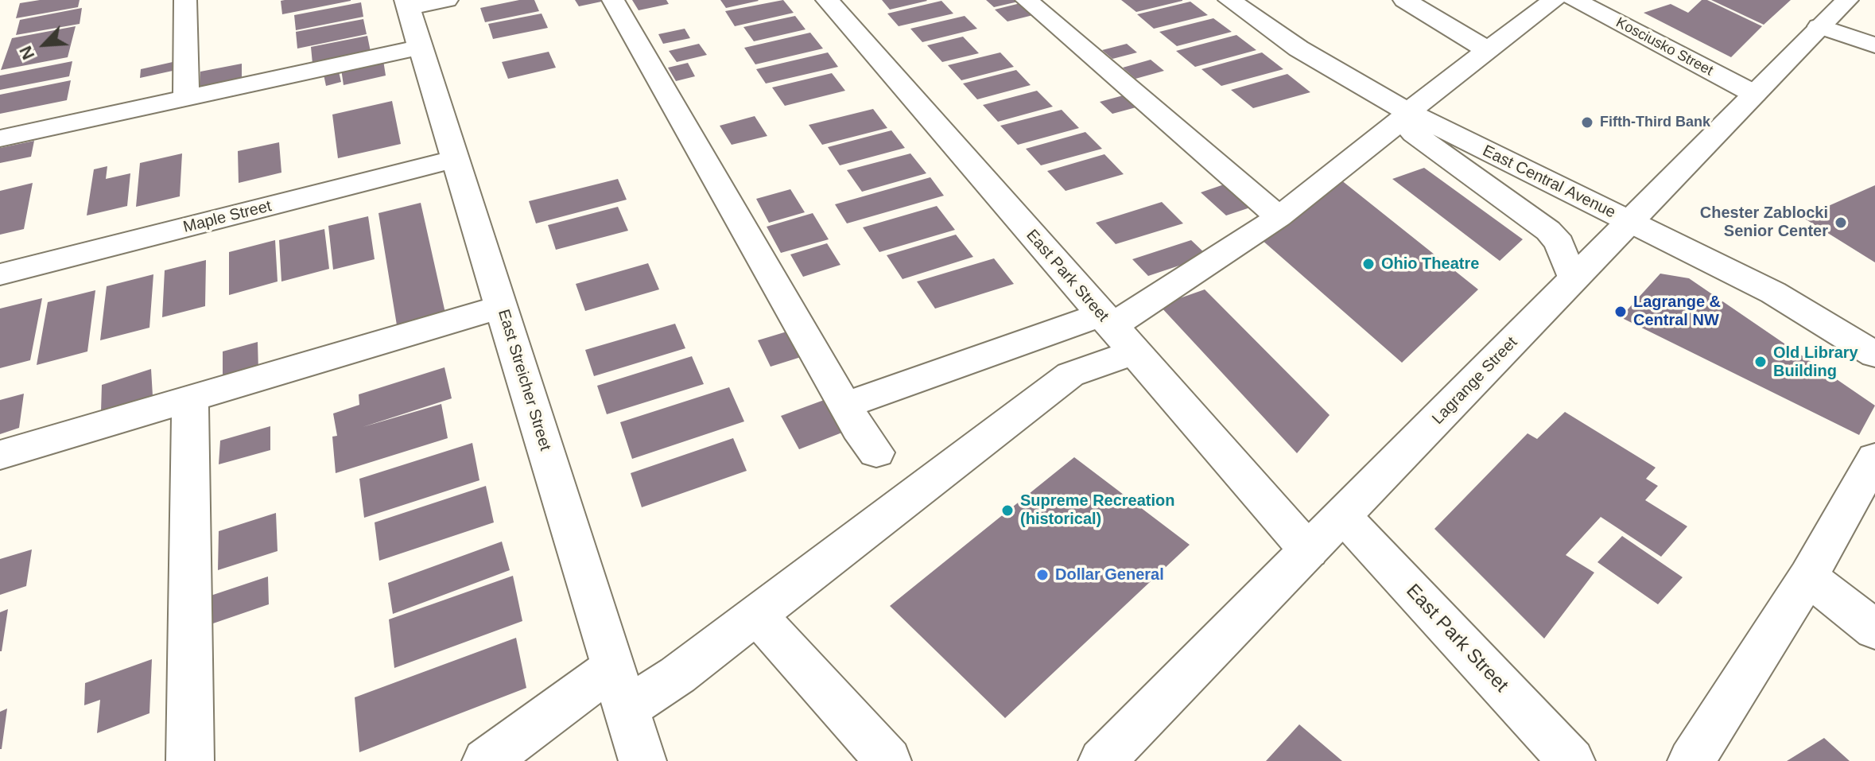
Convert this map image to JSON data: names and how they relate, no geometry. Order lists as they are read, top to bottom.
{
  "streets": {
    "street": [
      "Kosciusko Street",
      "East Central Avenue",
      "Maple Street",
      "East Park Street",
      "East Streicher Street",
      "Lagrange Street"
    ]
  },
  "crossings": [
    ["Kosciusko Street", "Lagrange Street"],
    ["East Central Avenue", "Lagrange Street"],
    ["Maple Street", "East Streicher Street"],
    ["East Park Street", "Lagrange Street"]
  ],
  "places": [
    "Fifth-Third Bank",
    "Chester Zablocki Senior Center",
    "Ohio Theatre",
    "Lagrange & Central NW",
    "Old Library Building",
    "Supreme Recreation (historical)",
    "Dollar General"
  ],
  "north": "bottom left"
}
